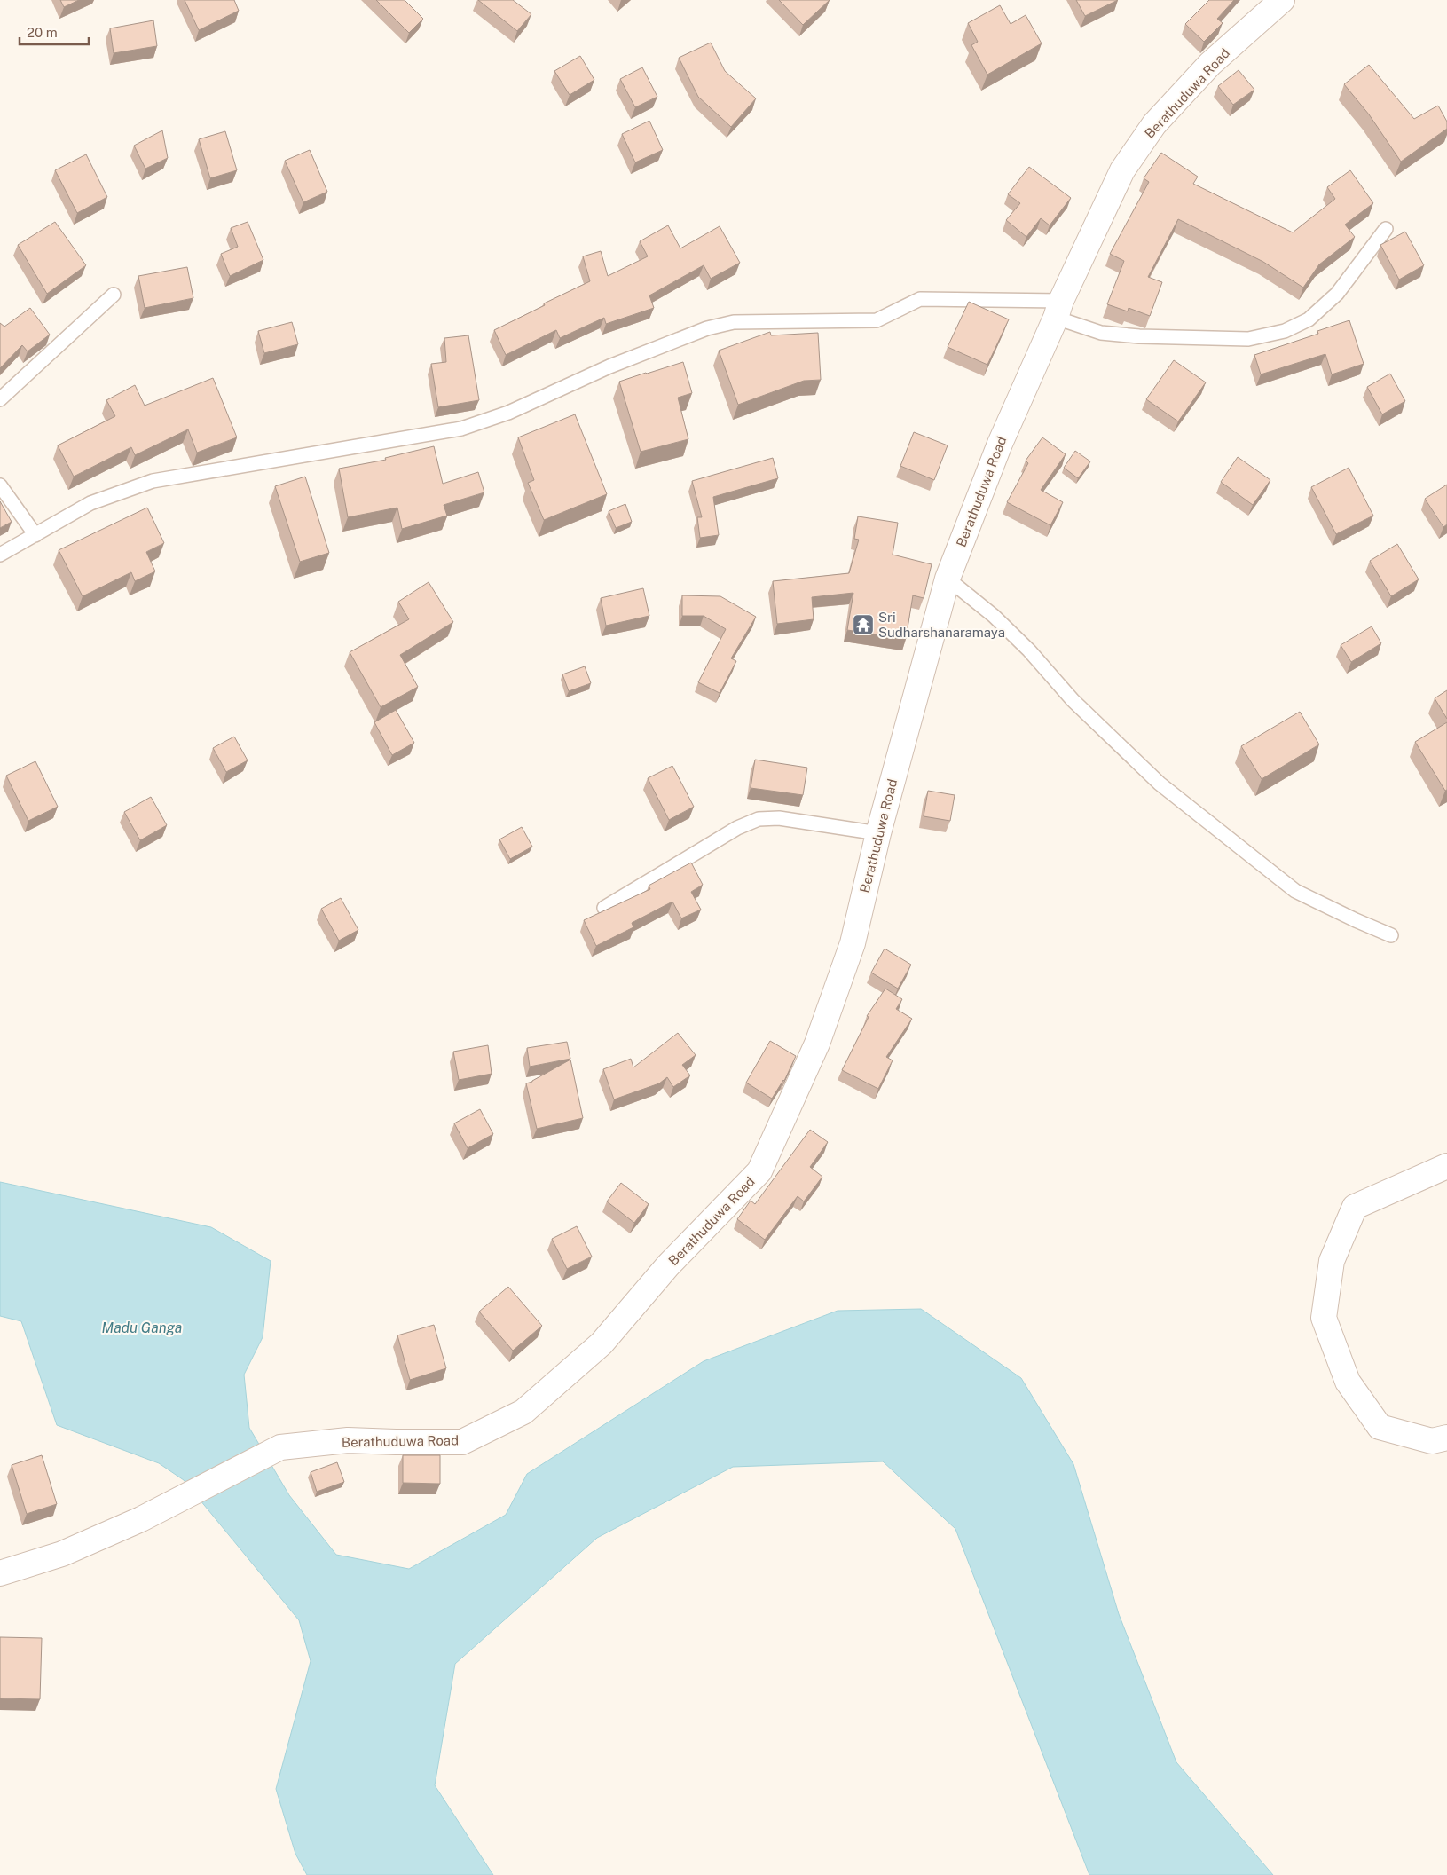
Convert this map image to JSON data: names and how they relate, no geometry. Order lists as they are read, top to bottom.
{
  "streets": {
    "street": ["Berathuduwa Road"]
  },
  "water": ["Madu Ganga"],
  "places": {
    "temple": ["Sri Sudharshanaramaya"]
  },
  "scale_bar": "20 m"
}
